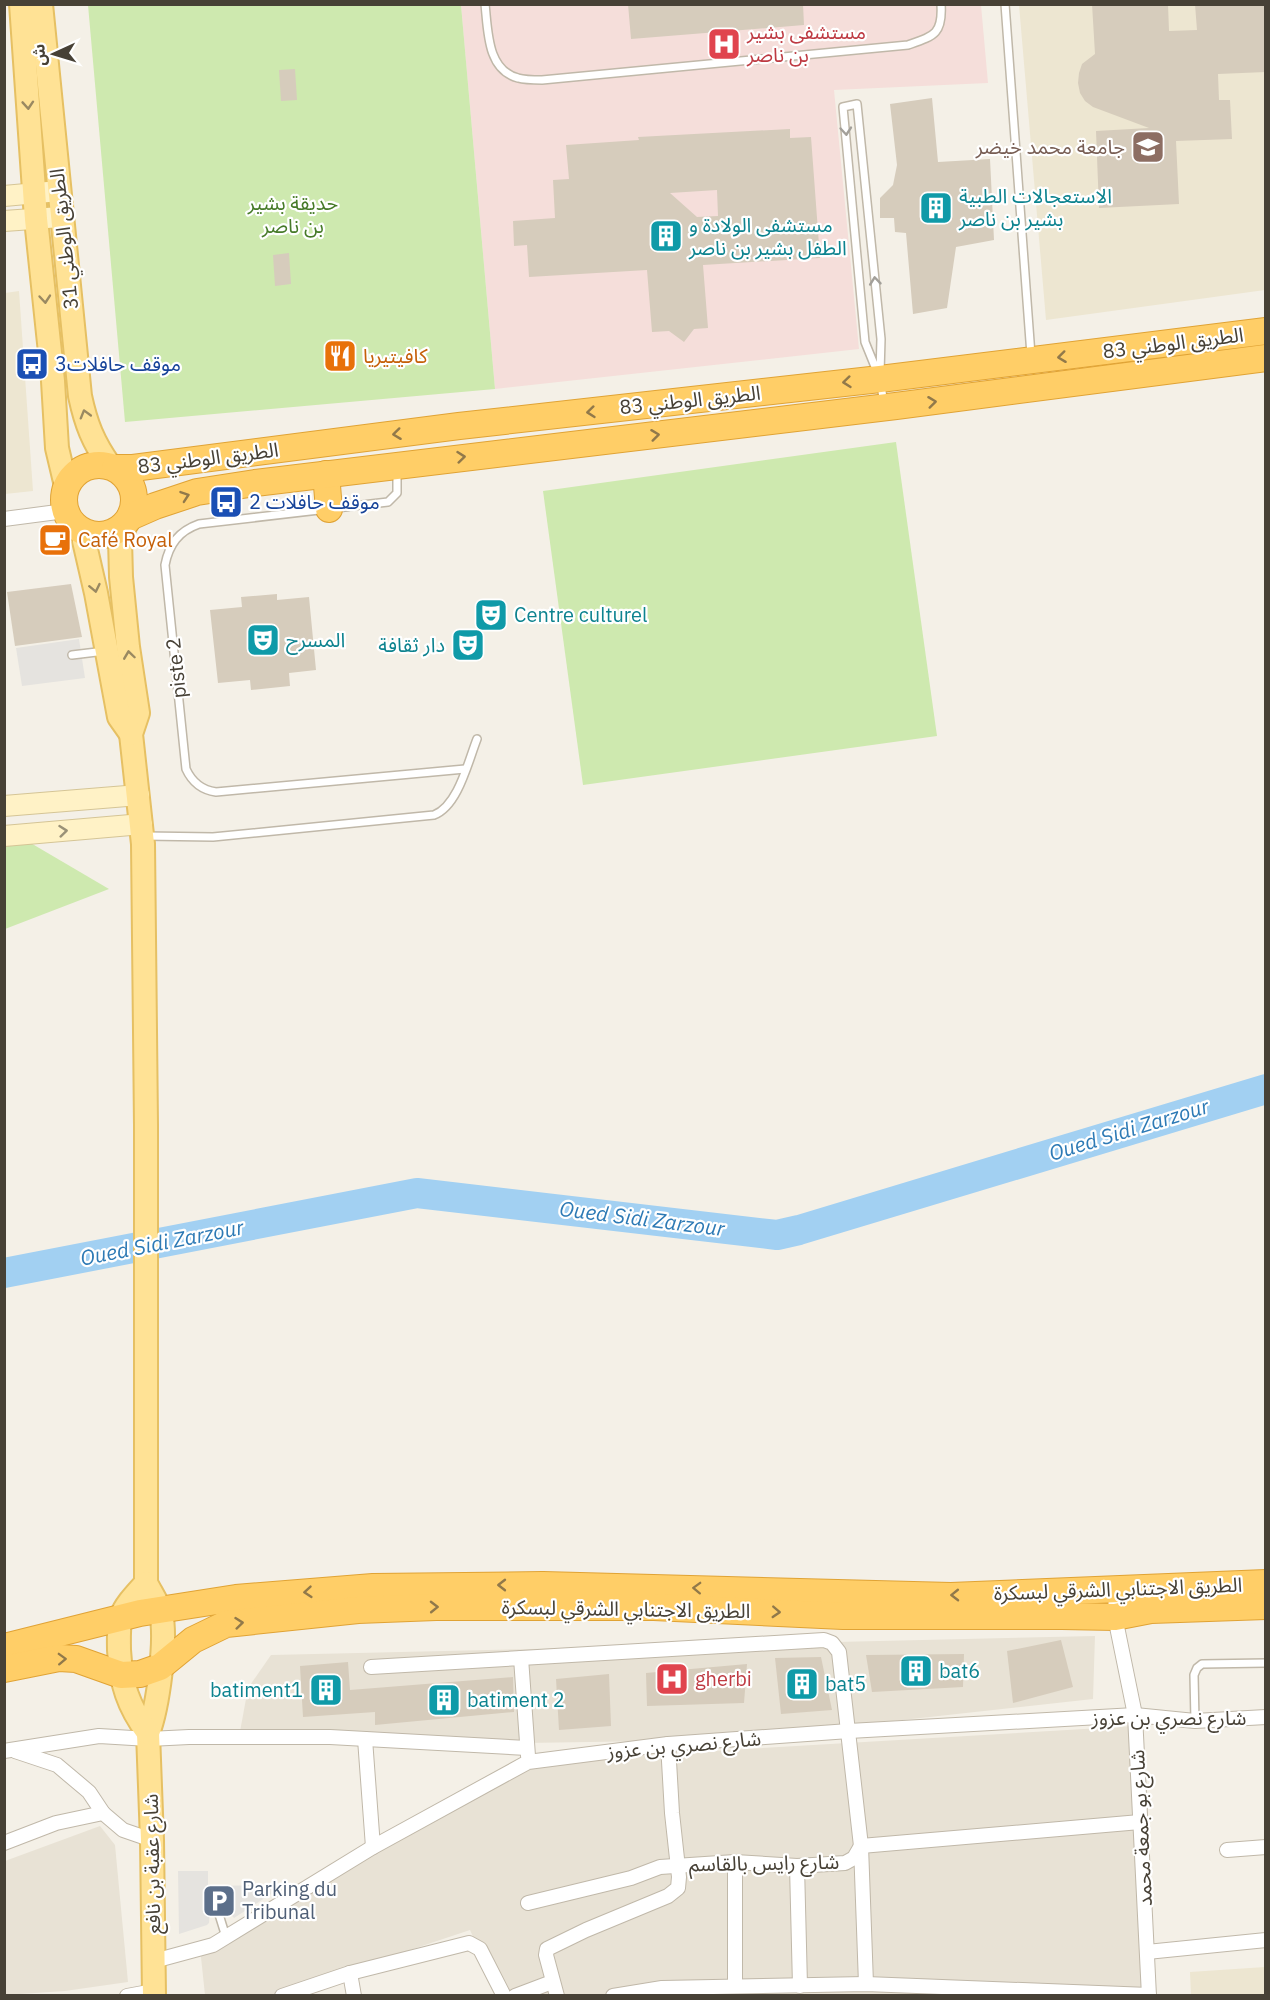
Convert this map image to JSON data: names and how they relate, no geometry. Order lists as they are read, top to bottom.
{
  "streets": {
    "highway": ["الطريق الوطني 83", "الطريق الاجتنابي الشرقي لبسكرة"],
    "main road": ["الطريق الوطني 31", "شارع عقبة بن نافع"],
    "street": ["شارع نصري بن عزوز", "شارع بو جمعة محمد", "شارع رايس بالقاسم"],
    "lane": ["piste 2"]
  },
  "crossings": [
    ["الطريق الوطني 31", "الطريق الوطني 83"],
    ["الطريق الوطني 83", "piste 2"],
    ["الطريق الاجتنابي الشرقي لبسكرة", "شارع بو جمعة محمد"],
    ["الطريق الاجتنابي الشرقي لبسكرة", "شارع عقبة بن نافع"],
    ["شارع نصري بن عزوز", "شارع بو جمعة محمد"],
    ["شارع نصري بن عزوز", "شارع عقبة بن نافع"],
    ["شارع بو جمعة محمد", "شارع رايس بالقاسم"]
  ],
  "water": ["Oued Sidi Zarzour"],
  "parks": ["حديقة بشير بن ناصر"],
  "places": {
    "hospital": ["مستشفى بشير بن ناصر", "gherbi"],
    "school or university": ["جامعة محمد خيضر"],
    "building": [
      "الاستعجالات الطبية بشير بن ناصر",
      "مستشفى الولادة و الطفل بشير بن ناصر",
      "bat6",
      "bat5",
      "batiment1",
      "batiment 2"
    ],
    "restaurant": ["كافيتيريا"],
    "bus stop": ["موقف حافلات3", "موقف حافلات 2"],
    "cafe": ["Café Royal"],
    "theatre": ["Centre culturel", "المسرح", "دار ثقافة"],
    "parking": ["Parking du Tribunal"]
  },
  "north": "left"
}
